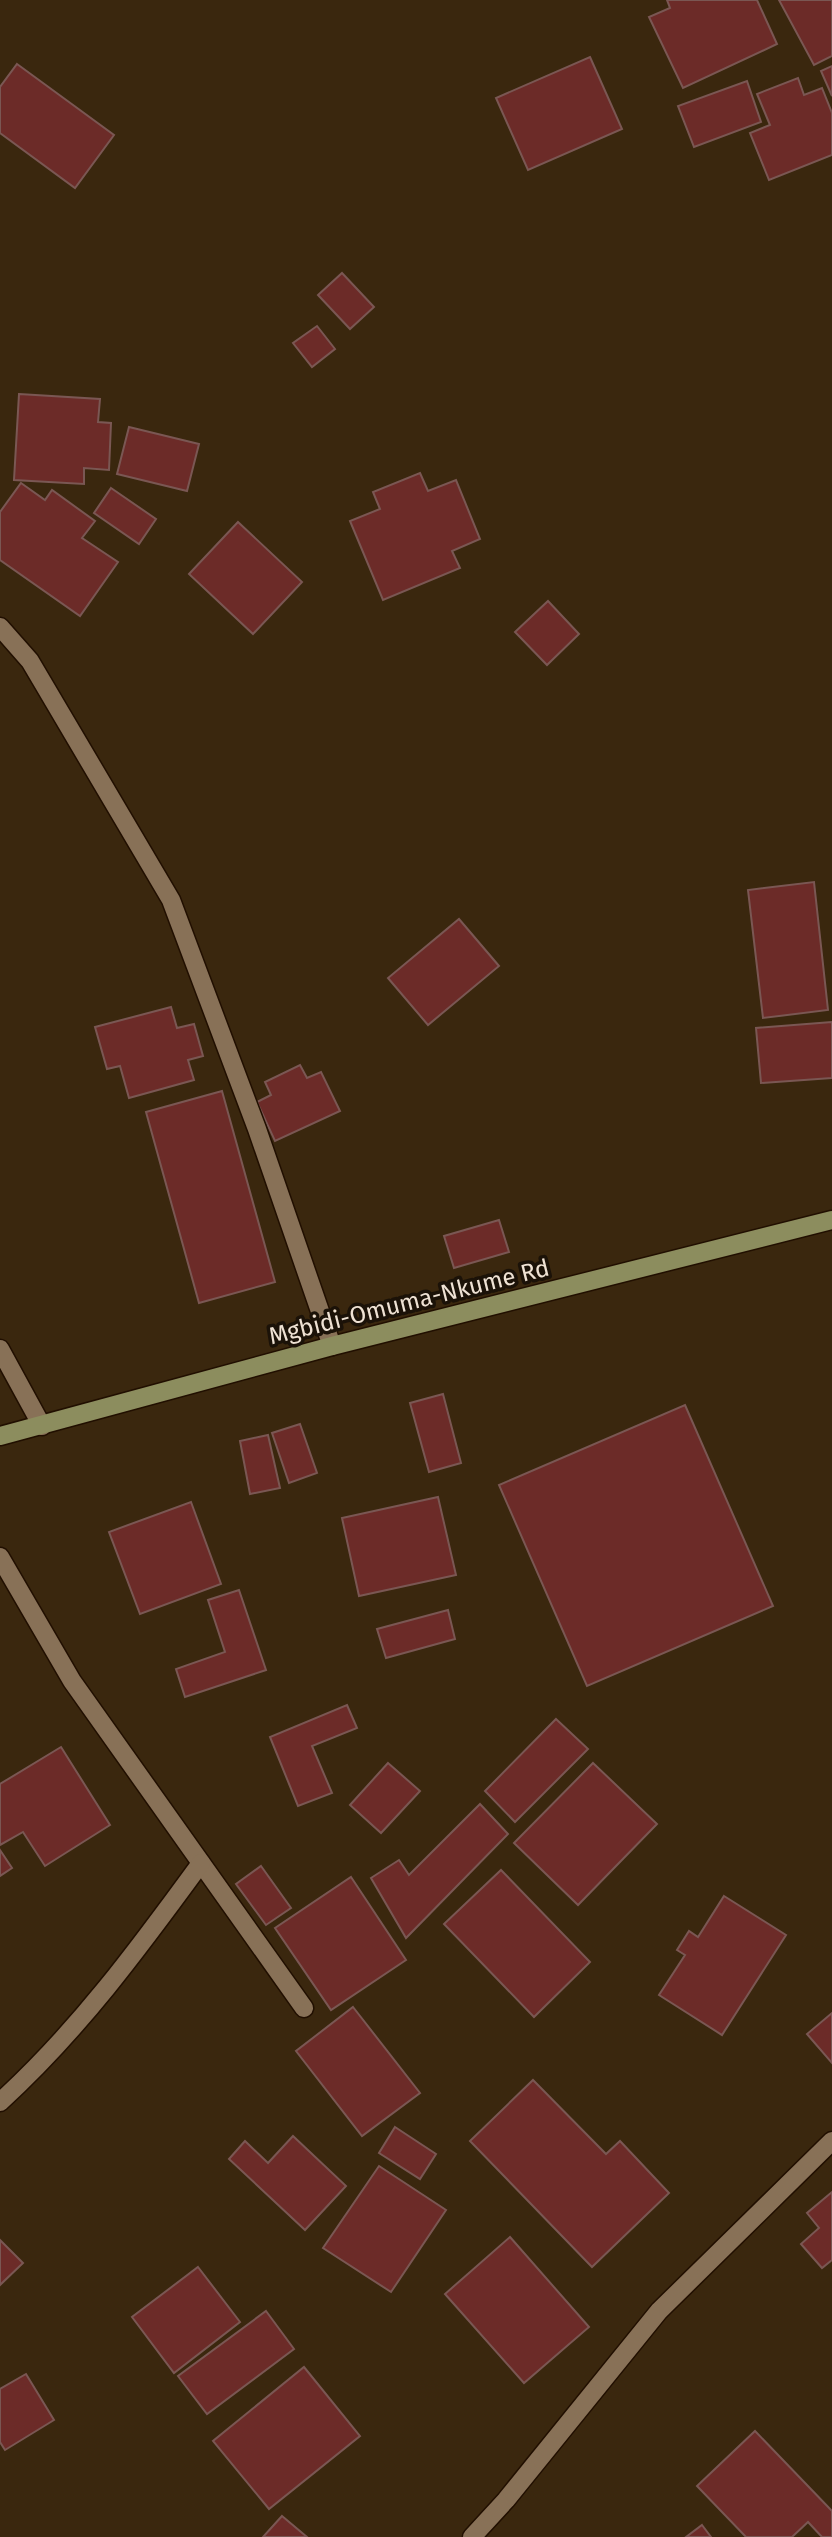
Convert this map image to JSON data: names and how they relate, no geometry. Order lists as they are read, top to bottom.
{
  "streets": {
    "street": ["Mgbidi-Omuma-Nkume Rd"]
  }
}
